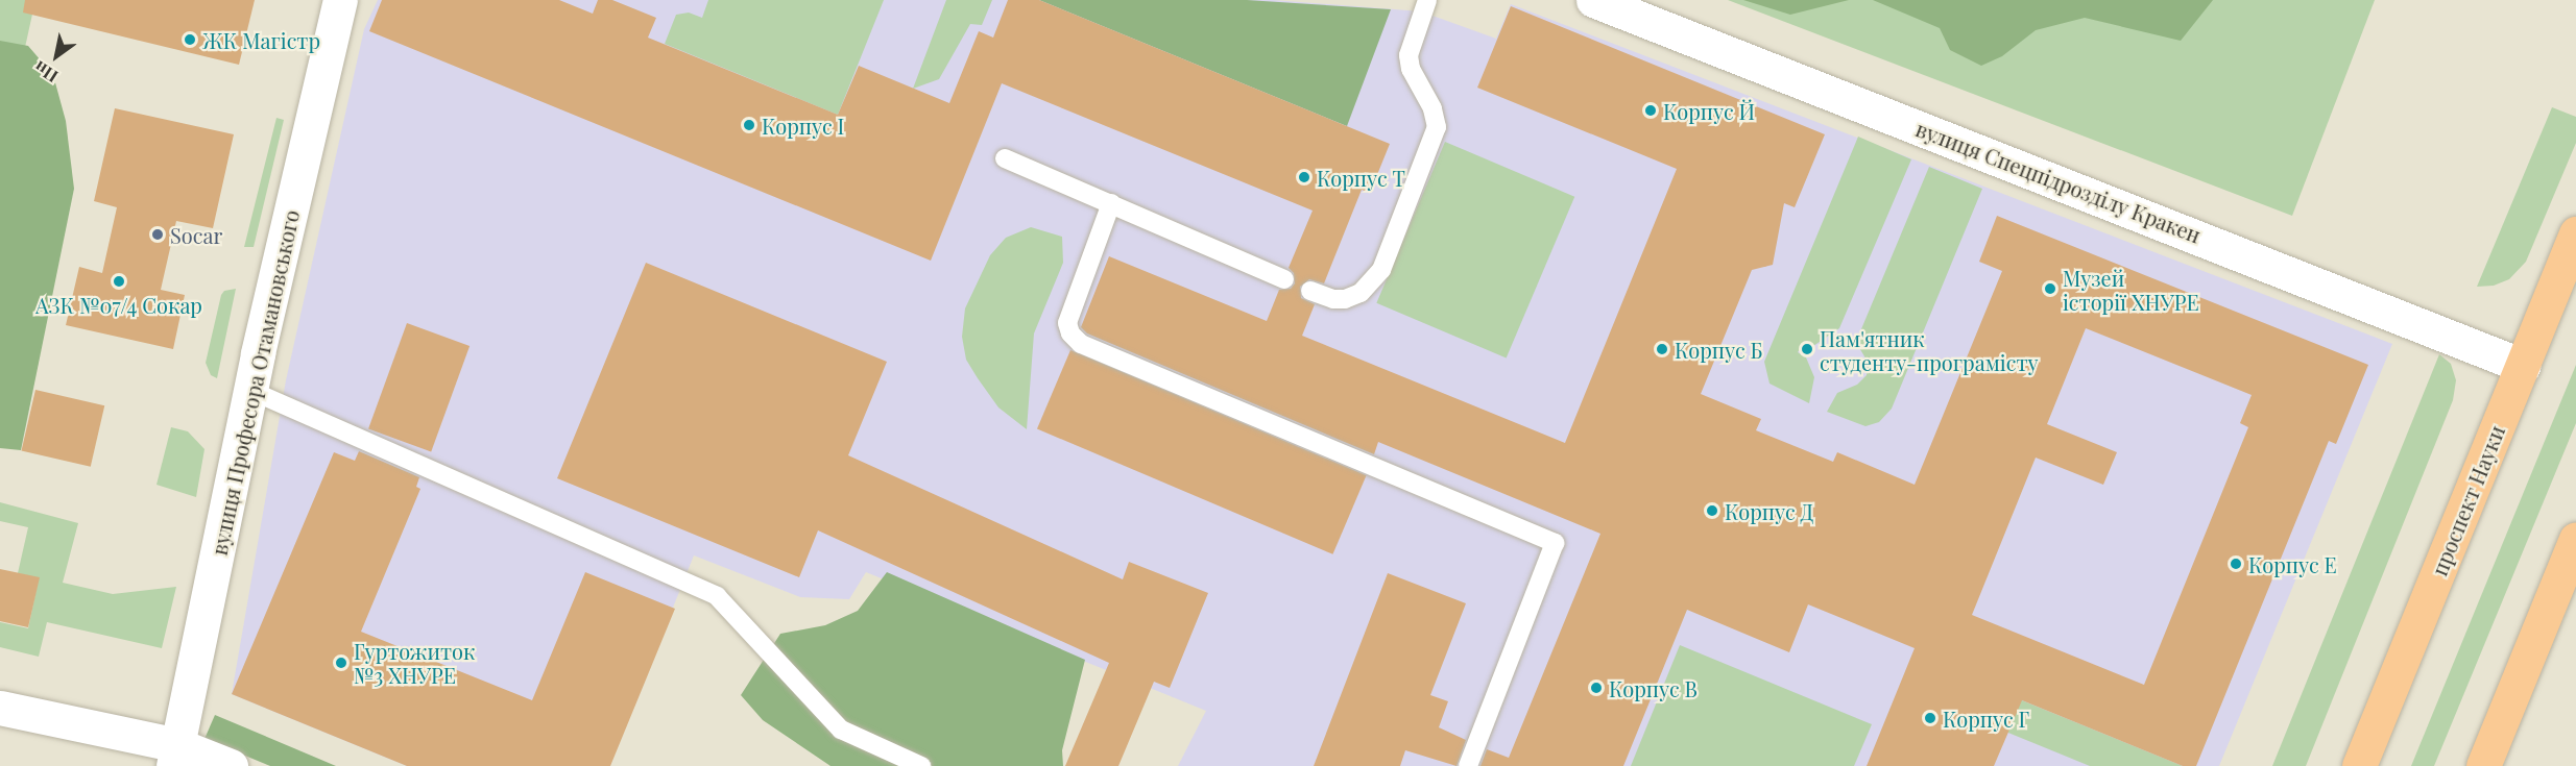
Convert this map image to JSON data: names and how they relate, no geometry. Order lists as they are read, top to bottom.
{
  "streets": {
    "main road": ["проспект Науки"],
    "street": ["вулиця Спецпідрозділу Кракен", "вулиця Професора Отамановського"]
  },
  "crossings": [
    ["вулиця Спецпідрозділу Кракен", "проспект Науки"]
  ],
  "places": [
    "ЖК Магістр",
    "Корпус Й",
    "Корпус І",
    "Корпус T",
    "Socar",
    "АЗК №07/4 Сокар",
    "Музей історії ХНУРЕ",
    "Корпус Б",
    "Пам'ятник студенту-програмісту",
    "Корпус Д",
    "Корпус E",
    "Гуртожиток №3 ХНУРЕ",
    "Корпус В",
    "Корпус Г"
  ],
  "north": "bottom left"
}
